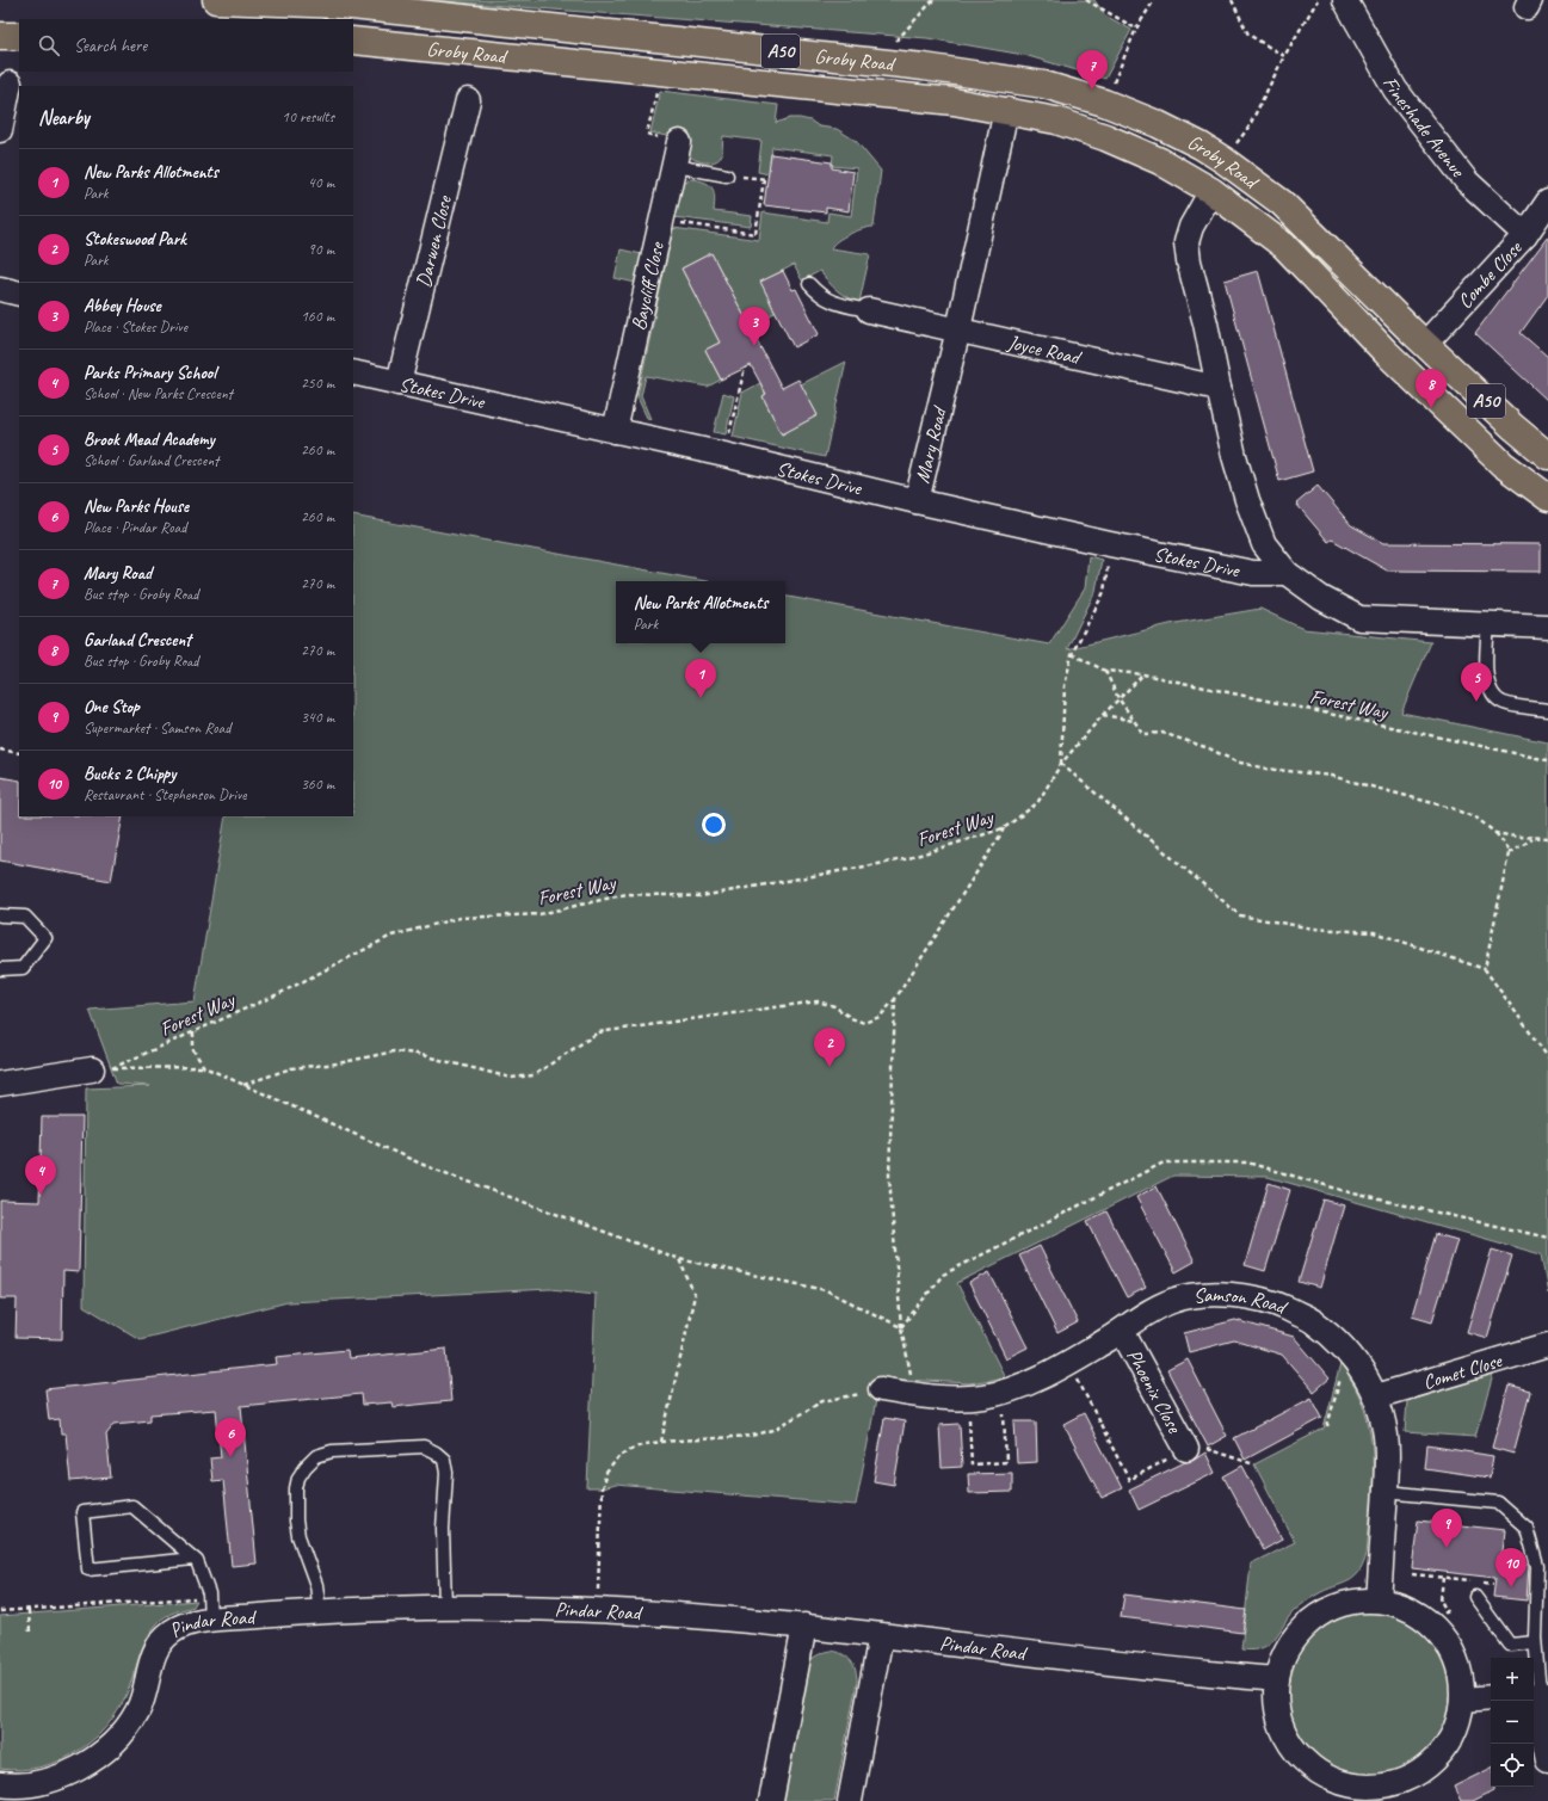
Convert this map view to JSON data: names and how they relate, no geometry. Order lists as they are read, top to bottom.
{
  "streets": {
    "main road": ["A50", "Groby Road"],
    "street": [
      "Fineshade Avenue",
      "Darwen Close",
      "Combe Close",
      "Baycliff Close",
      "Joyce Road",
      "Stokes Drive",
      "Mary Road",
      "Samson Road",
      "Comet Close",
      "Phoenix Close",
      "Pindar Road"
    ],
    "path": ["Forest Way"]
  },
  "crossings": [
    ["Groby Road", "Combe Close"],
    ["Groby Road", "Mary Road"],
    ["Fineshade Avenue", "Combe Close"],
    ["Darwen Close", "Stokes Drive"],
    ["Baycliff Close", "Stokes Drive"],
    ["Joyce Road", "Mary Road"],
    ["Stokes Drive", "Mary Road"],
    ["Samson Road", "Comet Close"],
    ["Samson Road", "Phoenix Close"]
  ],
  "page": {
    "search": "Search here",
    "pins": [
      "7",
      "3",
      "8",
      "1",
      "5",
      "2",
      "4",
      "6",
      "9",
      "10"
    ],
    "heading": ["Nearby", "10 results"],
    "list": [
      {
        "mark": "1",
        "name": "New Parks Allotments",
        "note": "Park",
        "value": "40 m"
      },
      {
        "mark": "2",
        "name": "Stokeswood Park",
        "note": "Park",
        "value": "90 m"
      },
      {
        "mark": "3",
        "name": "Abbey House",
        "note": "Place · Stokes Drive",
        "value": "160 m"
      },
      {
        "mark": "4",
        "name": "Parks Primary School",
        "note": "School · New Parks Crescent",
        "value": "250 m"
      },
      {
        "mark": "5",
        "name": "Brook Mead Academy",
        "note": "School · Garland Crescent",
        "value": "260 m"
      },
      {
        "mark": "6",
        "name": "New Parks House",
        "note": "Place · Pindar Road",
        "value": "260 m"
      },
      {
        "mark": "7",
        "name": "Mary Road",
        "note": "Bus stop · Groby Road",
        "value": "270 m"
      },
      {
        "mark": "8",
        "name": "Garland Crescent",
        "note": "Bus stop · Groby Road",
        "value": "270 m"
      },
      {
        "mark": "9",
        "name": "One Stop",
        "note": "Supermarket · Samson Road",
        "value": "340 m"
      },
      {
        "mark": "10",
        "name": "Bucks 2 Chippy",
        "note": "Restaurant · Stephenson Drive",
        "value": "360 m"
      }
    ],
    "popup": ["New Parks Allotments", "Park"],
    "map_buttons": ["+", "−"]
  }
}
